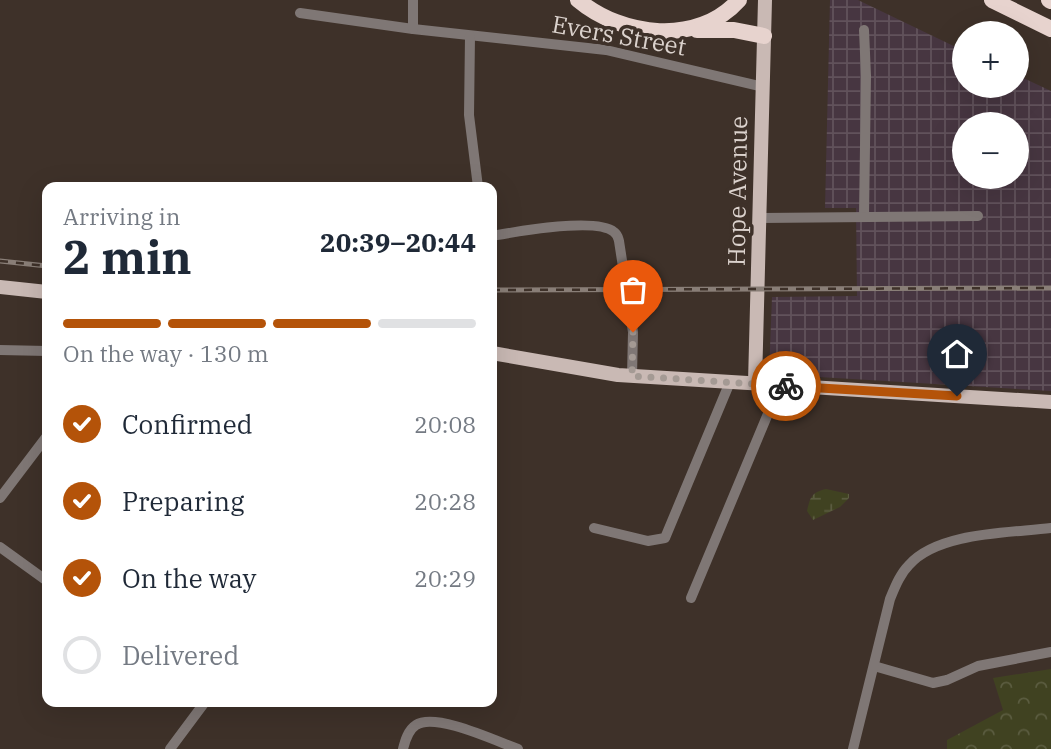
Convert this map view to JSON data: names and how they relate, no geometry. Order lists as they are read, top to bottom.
{
  "streets": {
    "main road": ["Hope Avenue"],
    "street": ["Evers Street"]
  },
  "crossings": [
    ["Evers Street", "Hope Avenue"]
  ],
  "page": {
    "map_buttons": ["+", "−"],
    "heading": ["2 min", "Arriving in", "20:39–20:44"],
    "bar": "On the way · 130 m",
    "list": [
      ["Confirmed", "20:08"],
      ["Preparing", "20:28"],
      ["On the way", "20:29"],
      "Delivered"
    ]
  }
}
